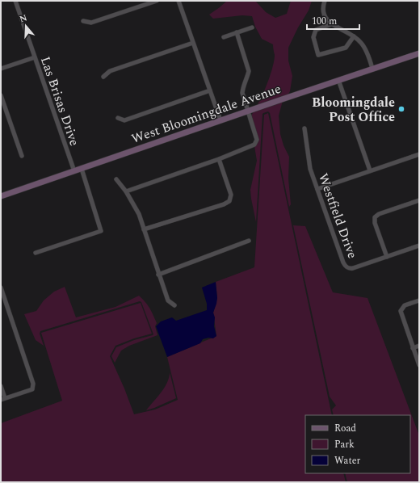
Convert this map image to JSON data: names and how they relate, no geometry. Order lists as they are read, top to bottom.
{
  "streets": {
    "main road": ["West Bloomingdale Avenue"],
    "street": ["Las Brisas Drive", "Westfield Drive"]
  },
  "crossings": [
    ["Las Brisas Drive", "West Bloomingdale Avenue"]
  ],
  "places": ["Bloomingdale Post Office"],
  "legend": ["Road", "Park", "Water"],
  "scale_bar": "100 m",
  "north": "top"
}
